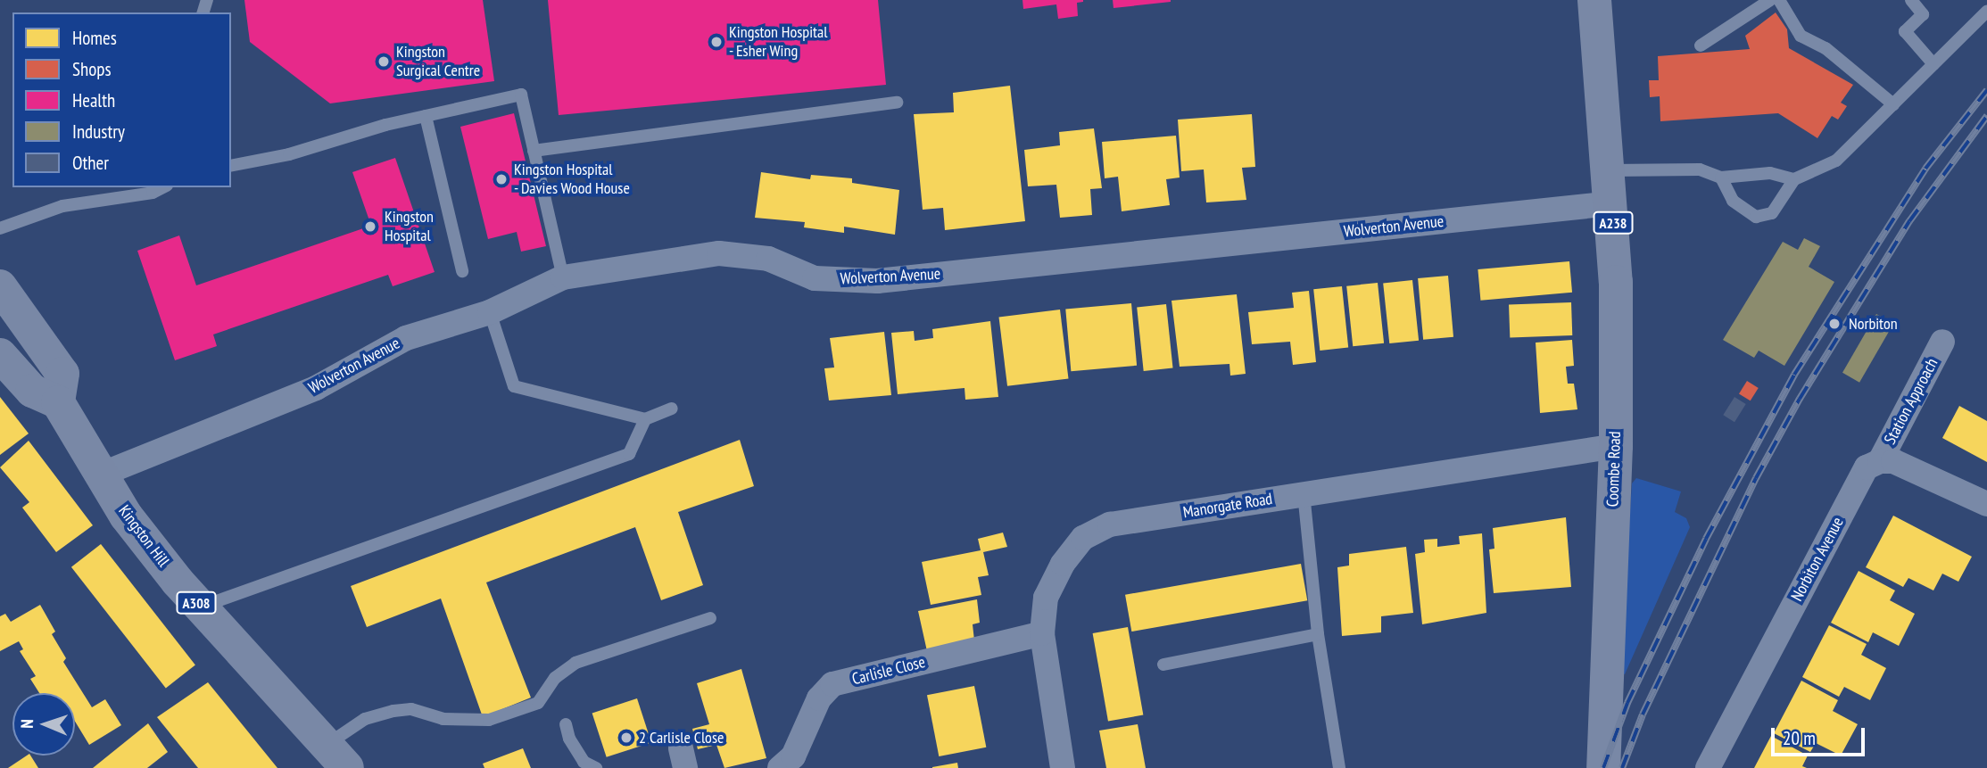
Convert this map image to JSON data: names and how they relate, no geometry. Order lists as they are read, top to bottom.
{
  "streets": {
    "main road": [
      "A238",
      "Coombe Road",
      "Kingston Hill",
      "A308"
    ],
    "street": [
      "Wolverton Avenue",
      "Station Approach",
      "Manorgate Road",
      "Norbiton Avenue",
      "Carlisle Close"
    ]
  },
  "crossings": [
    ["Wolverton Avenue", "Coombe Road"],
    ["Wolverton Avenue", "Kingston Hill"],
    ["Station Approach", "Norbiton Avenue"],
    ["Coombe Road", "Manorgate Road"],
    ["Manorgate Road", "Carlisle Close"]
  ],
  "places": [
    "Kingston Hospital - Esher Wing",
    "Kingston Surgical Centre",
    "Kingston Hospital - Davies Wood House",
    "Kingston Hospital",
    "Norbiton",
    "2 Carlisle Close"
  ],
  "legend": [
    "Homes",
    "Shops",
    "Health",
    "Industry",
    "Other"
  ],
  "scale_bar": "20 m",
  "north": "left"
}
